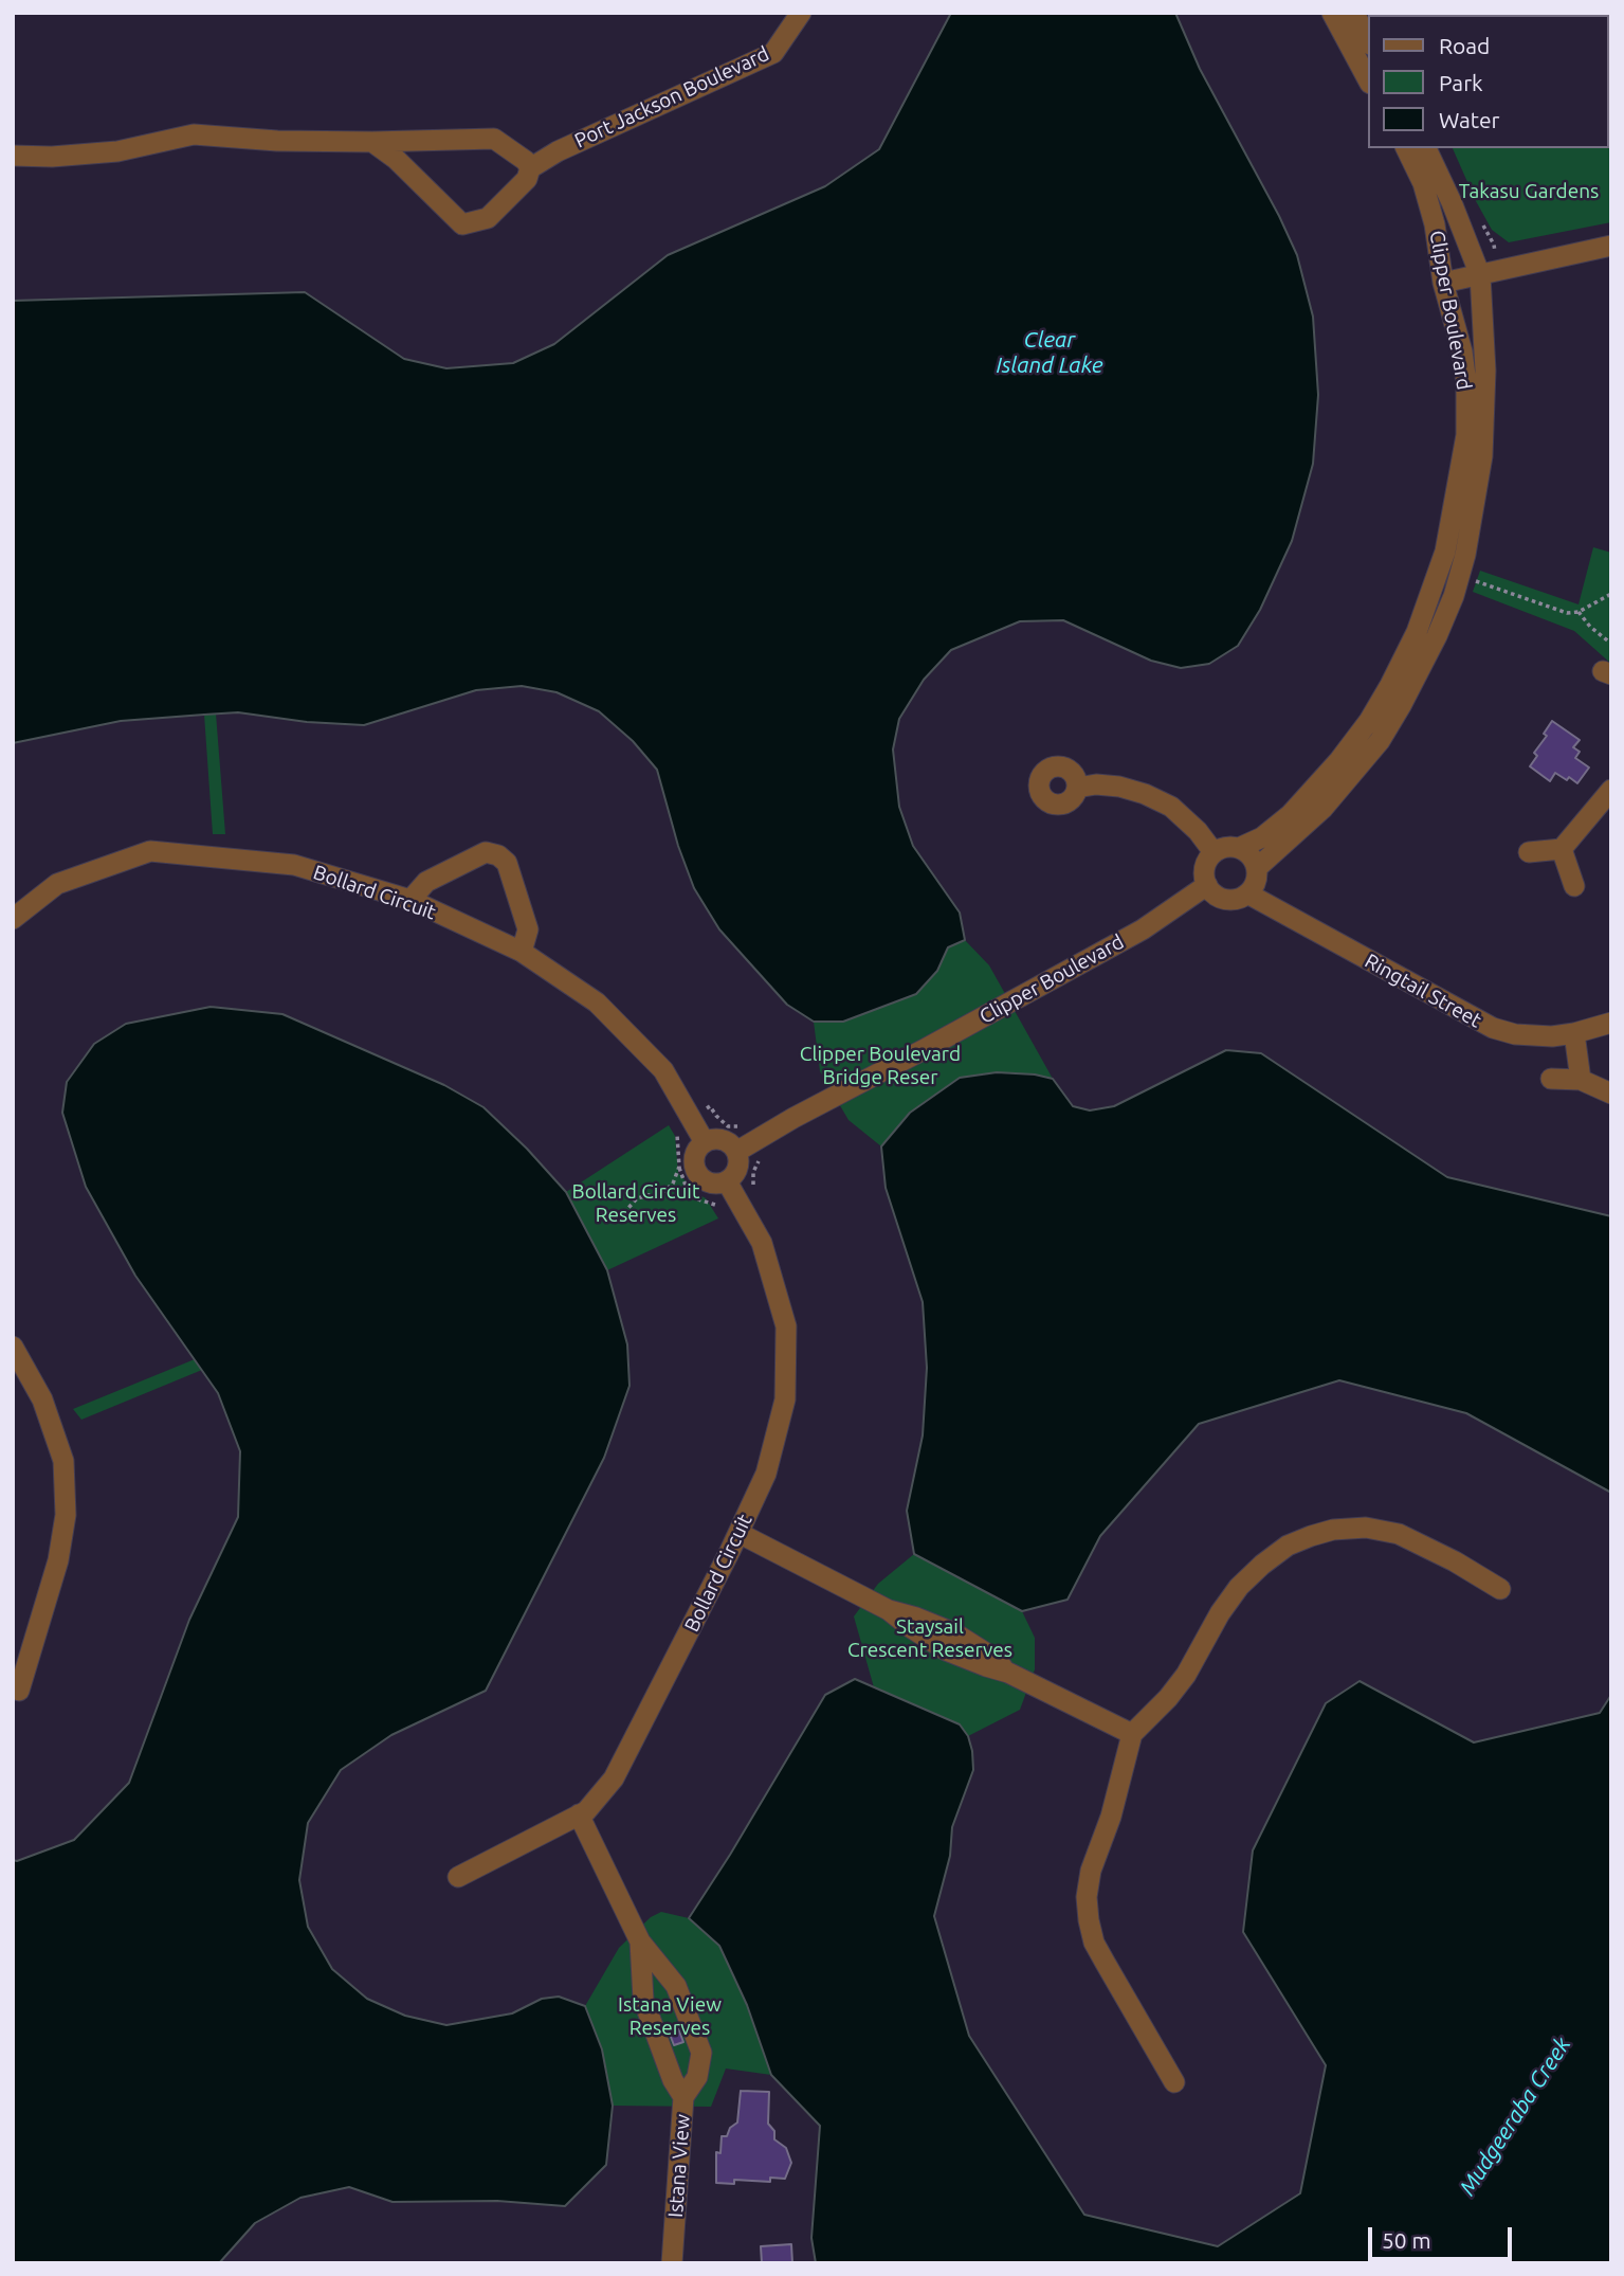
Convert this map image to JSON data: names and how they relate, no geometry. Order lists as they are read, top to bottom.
{
  "streets": {
    "street": [
      "Port Jackson Boulevard",
      "Clipper Boulevard",
      "Bollard Circuit",
      "Ringtail Street",
      "Istana View"
    ]
  },
  "crossings": [
    ["Clipper Boulevard", "Bollard Circuit"],
    ["Clipper Boulevard", "Ringtail Street"]
  ],
  "water": ["Clear Island Lake", "Mudgeeraba Creek"],
  "parks": [
    "Takasu Gardens",
    "Clipper Boulevard Bridge Reser",
    "Bollard Circuit Reserves",
    "Staysail Crescent Reserves",
    "Istana View Reserves"
  ],
  "legend": ["Road", "Park", "Water"],
  "scale_bar": "50 m"
}
